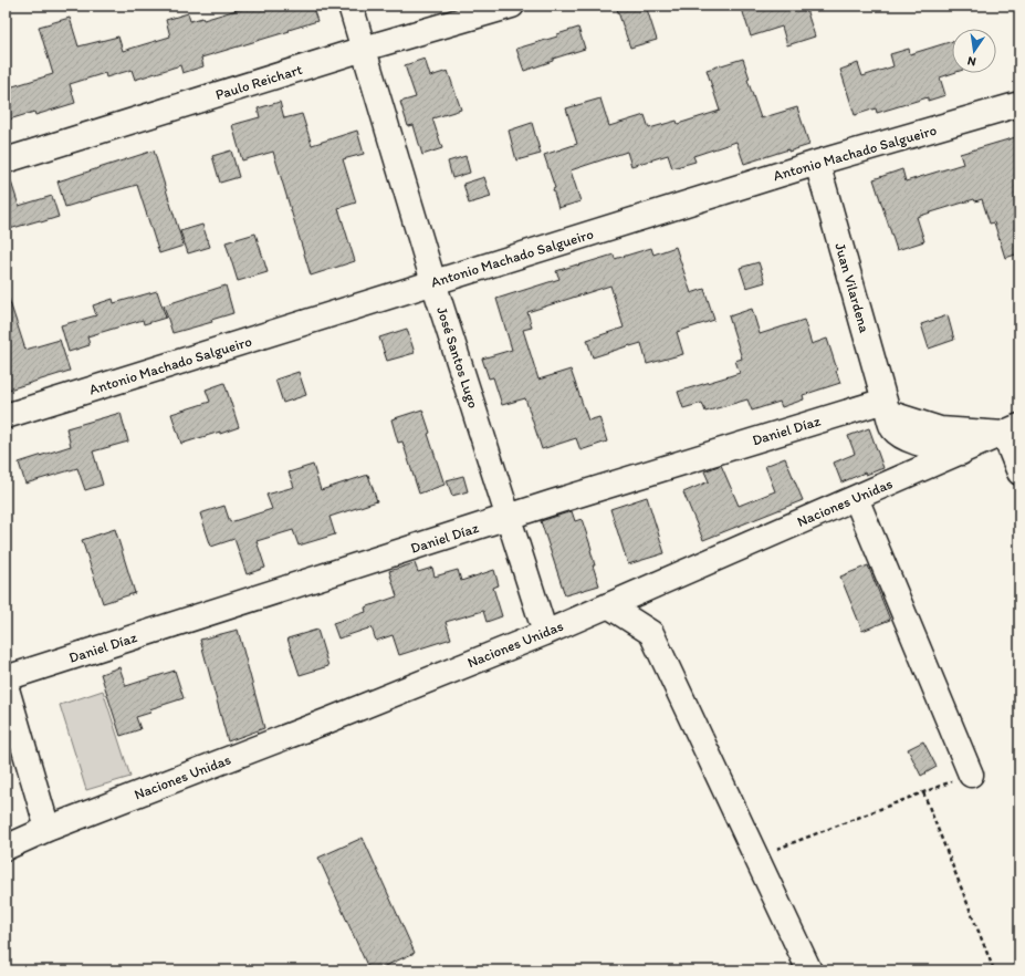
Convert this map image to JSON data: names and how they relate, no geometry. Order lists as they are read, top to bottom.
{
  "streets": {
    "street": [
      "Paulo Reichart",
      "Antonio Machado Salgueiro",
      "Juan Vilardena",
      "José Santos Lugo",
      "Daniel Díaz",
      "Naciones Unidas"
    ]
  },
  "crossings": [
    ["Paulo Reichart", "José Santos Lugo"],
    ["Antonio Machado Salgueiro", "Juan Vilardena"],
    ["Antonio Machado Salgueiro", "José Santos Lugo"],
    ["Juan Vilardena", "Daniel Díaz"],
    ["Juan Vilardena", "Naciones Unidas"],
    ["José Santos Lugo", "Daniel Díaz"],
    ["José Santos Lugo", "Naciones Unidas"]
  ],
  "north": "bottom"
}
